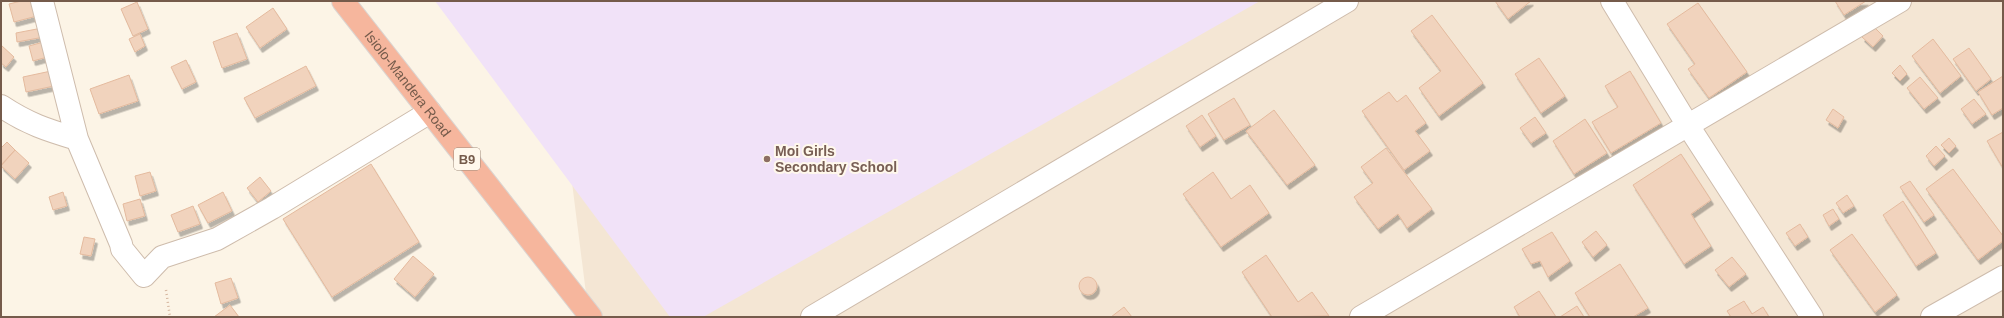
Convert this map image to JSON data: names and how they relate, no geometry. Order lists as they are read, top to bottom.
{
  "streets": {
    "highway": ["Isiolo-Mandera Road", "B9"]
  },
  "places": ["Moi Girls Secondary School"]
}
